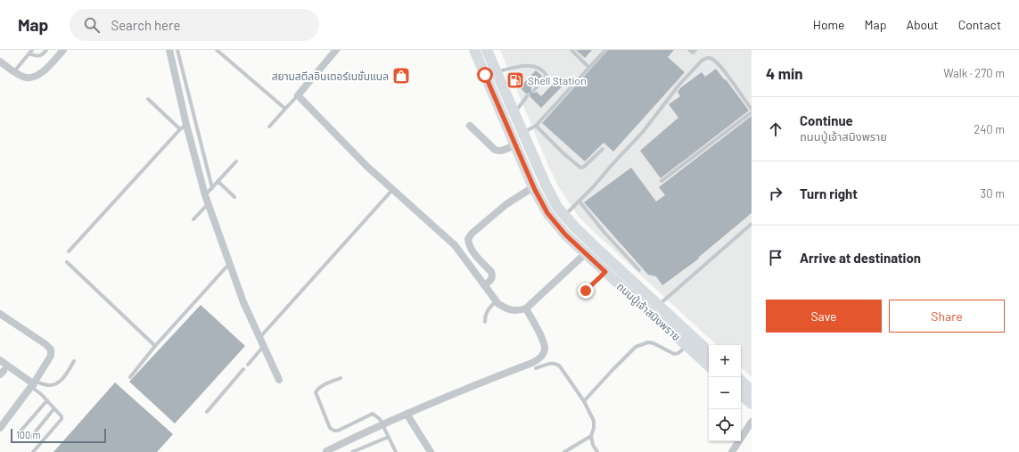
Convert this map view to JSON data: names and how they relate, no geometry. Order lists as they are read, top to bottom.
{
  "streets": {
    "main road": ["ถนนปู่เจ้าสมิงพราย"]
  },
  "places": {
    "shop": ["สยามสตีลอินเตอร์เนชั่นแนล"],
    "fuel station": ["Shell Station"]
  },
  "scale_bar": "100 m",
  "page": {
    "header": "Map",
    "search": "Search here",
    "nav": [
      "Home",
      "Map",
      "About",
      "Contact"
    ],
    "heading": ["4 min", "Walk · 270 m"],
    "list": [
      ["Continue", "ถนนปู่เจ้าสมิงพราย", "240 m"],
      ["Turn right", "30 m"],
      "Arrive at destination"
    ],
    "buttons": ["Save", "Share"],
    "map_buttons": ["+", "−"],
    "scale": "100 m"
  }
}
